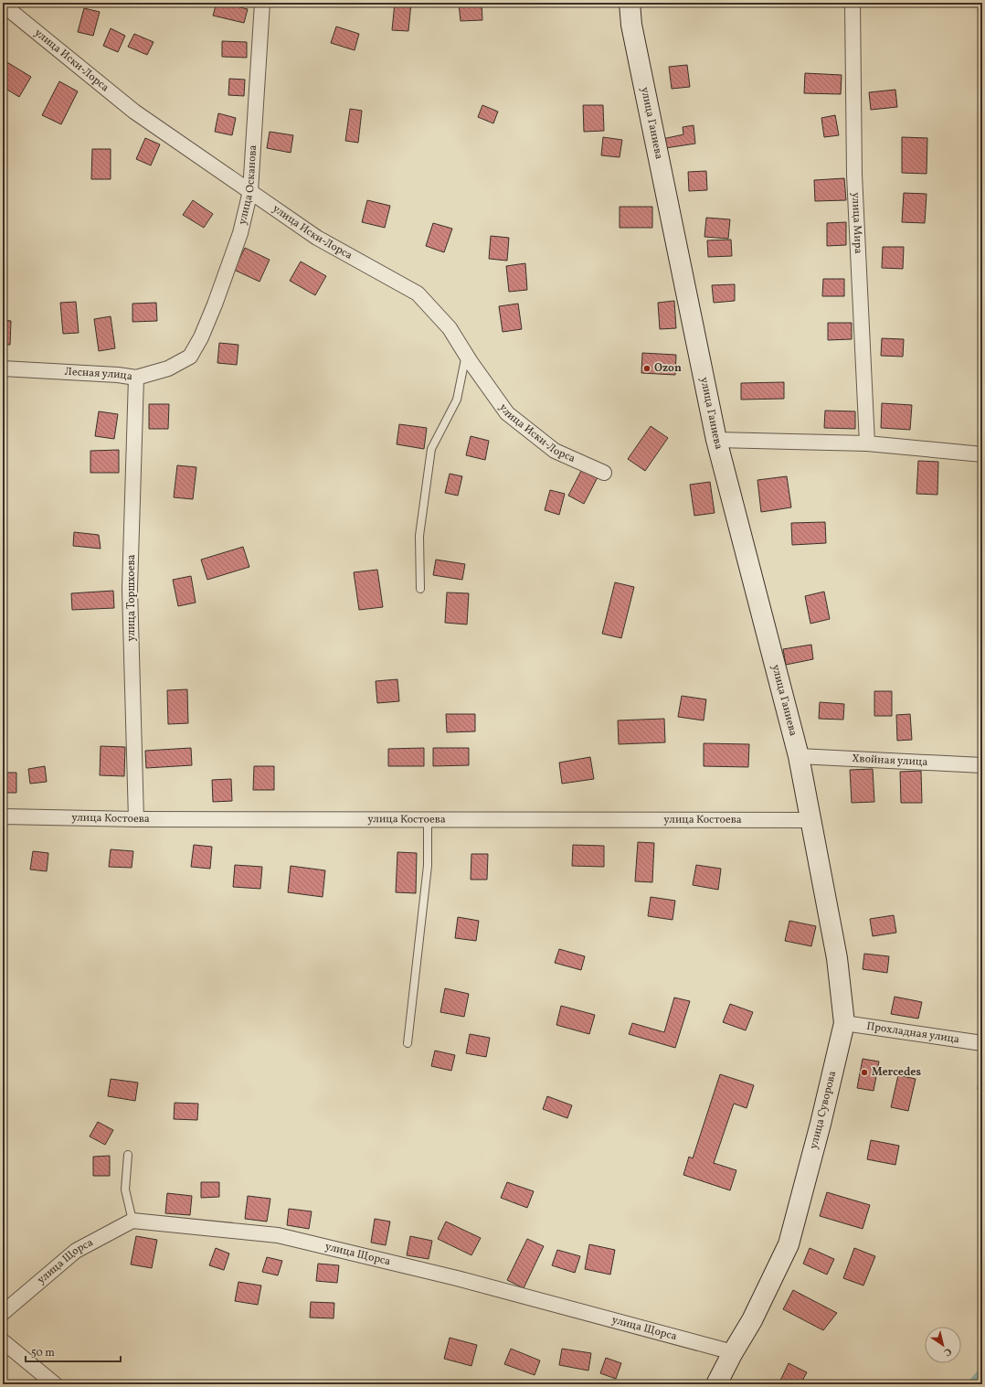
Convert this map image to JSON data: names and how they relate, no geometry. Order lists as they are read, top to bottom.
{
  "streets": {
    "main road": ["улица Ганиева", "улица Суворова"],
    "street": [
      "улица Иски-Лорса",
      "улица Осканова",
      "улица Мира",
      "Лесная улица",
      "улица Торшхоева",
      "Хвойная улица",
      "улица Костоева",
      "Прохладная улица",
      "улица Щорса"
    ]
  },
  "crossings": [
    ["улица Иски-Лорса", "улица Осканова"],
    ["улица Ганиева", "Хвойная улица"],
    ["улица Ганиева", "улица Костоева"],
    ["улица Ганиева", "улица Суворова"],
    ["улица Осканова", "Лесная улица"],
    ["Лесная улица", "улица Торшхоева"],
    ["улица Торшхоева", "улица Костоева"],
    ["улица Костоева", "улица Суворова"],
    ["Прохладная улица", "улица Суворова"],
    ["улица Суворова", "улица Щорса"]
  ],
  "places": ["Ozon", "Mercedes"],
  "scale_bar": "50 m",
  "north": "bottom right"
}
